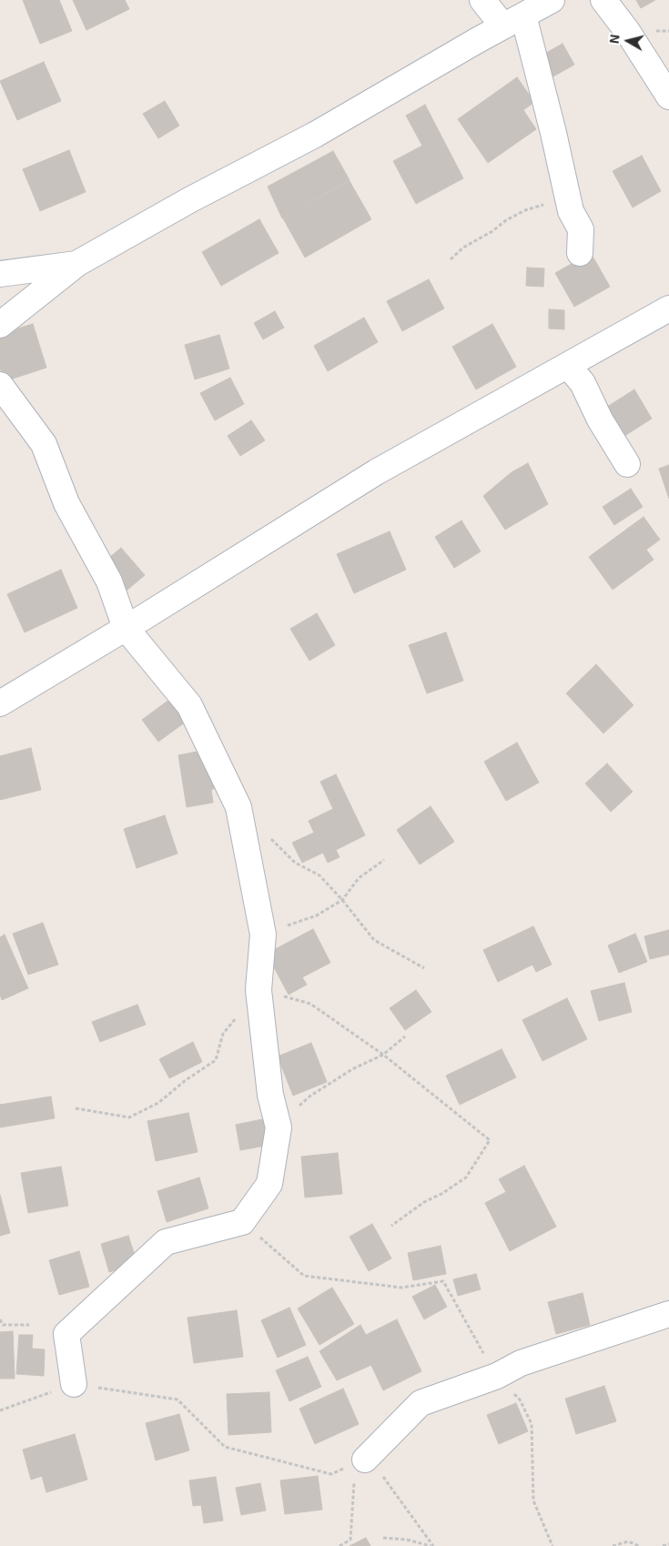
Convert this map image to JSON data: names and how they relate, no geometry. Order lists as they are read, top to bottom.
{
  "north": "left"
}
